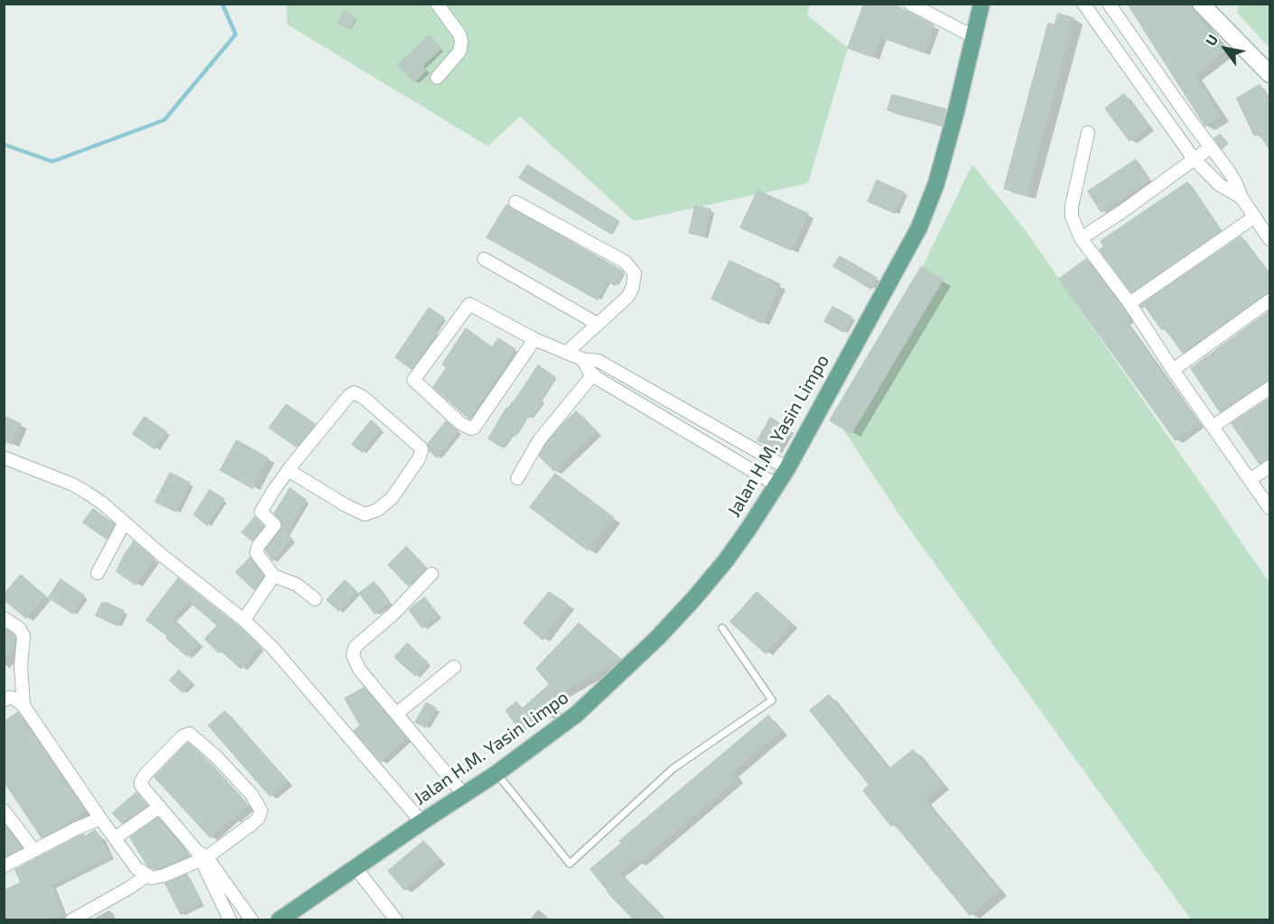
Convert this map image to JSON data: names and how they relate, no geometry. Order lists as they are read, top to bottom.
{
  "streets": {
    "main road": ["Jalan H.M. Yasin Limpo"]
  },
  "north": "top left"
}
